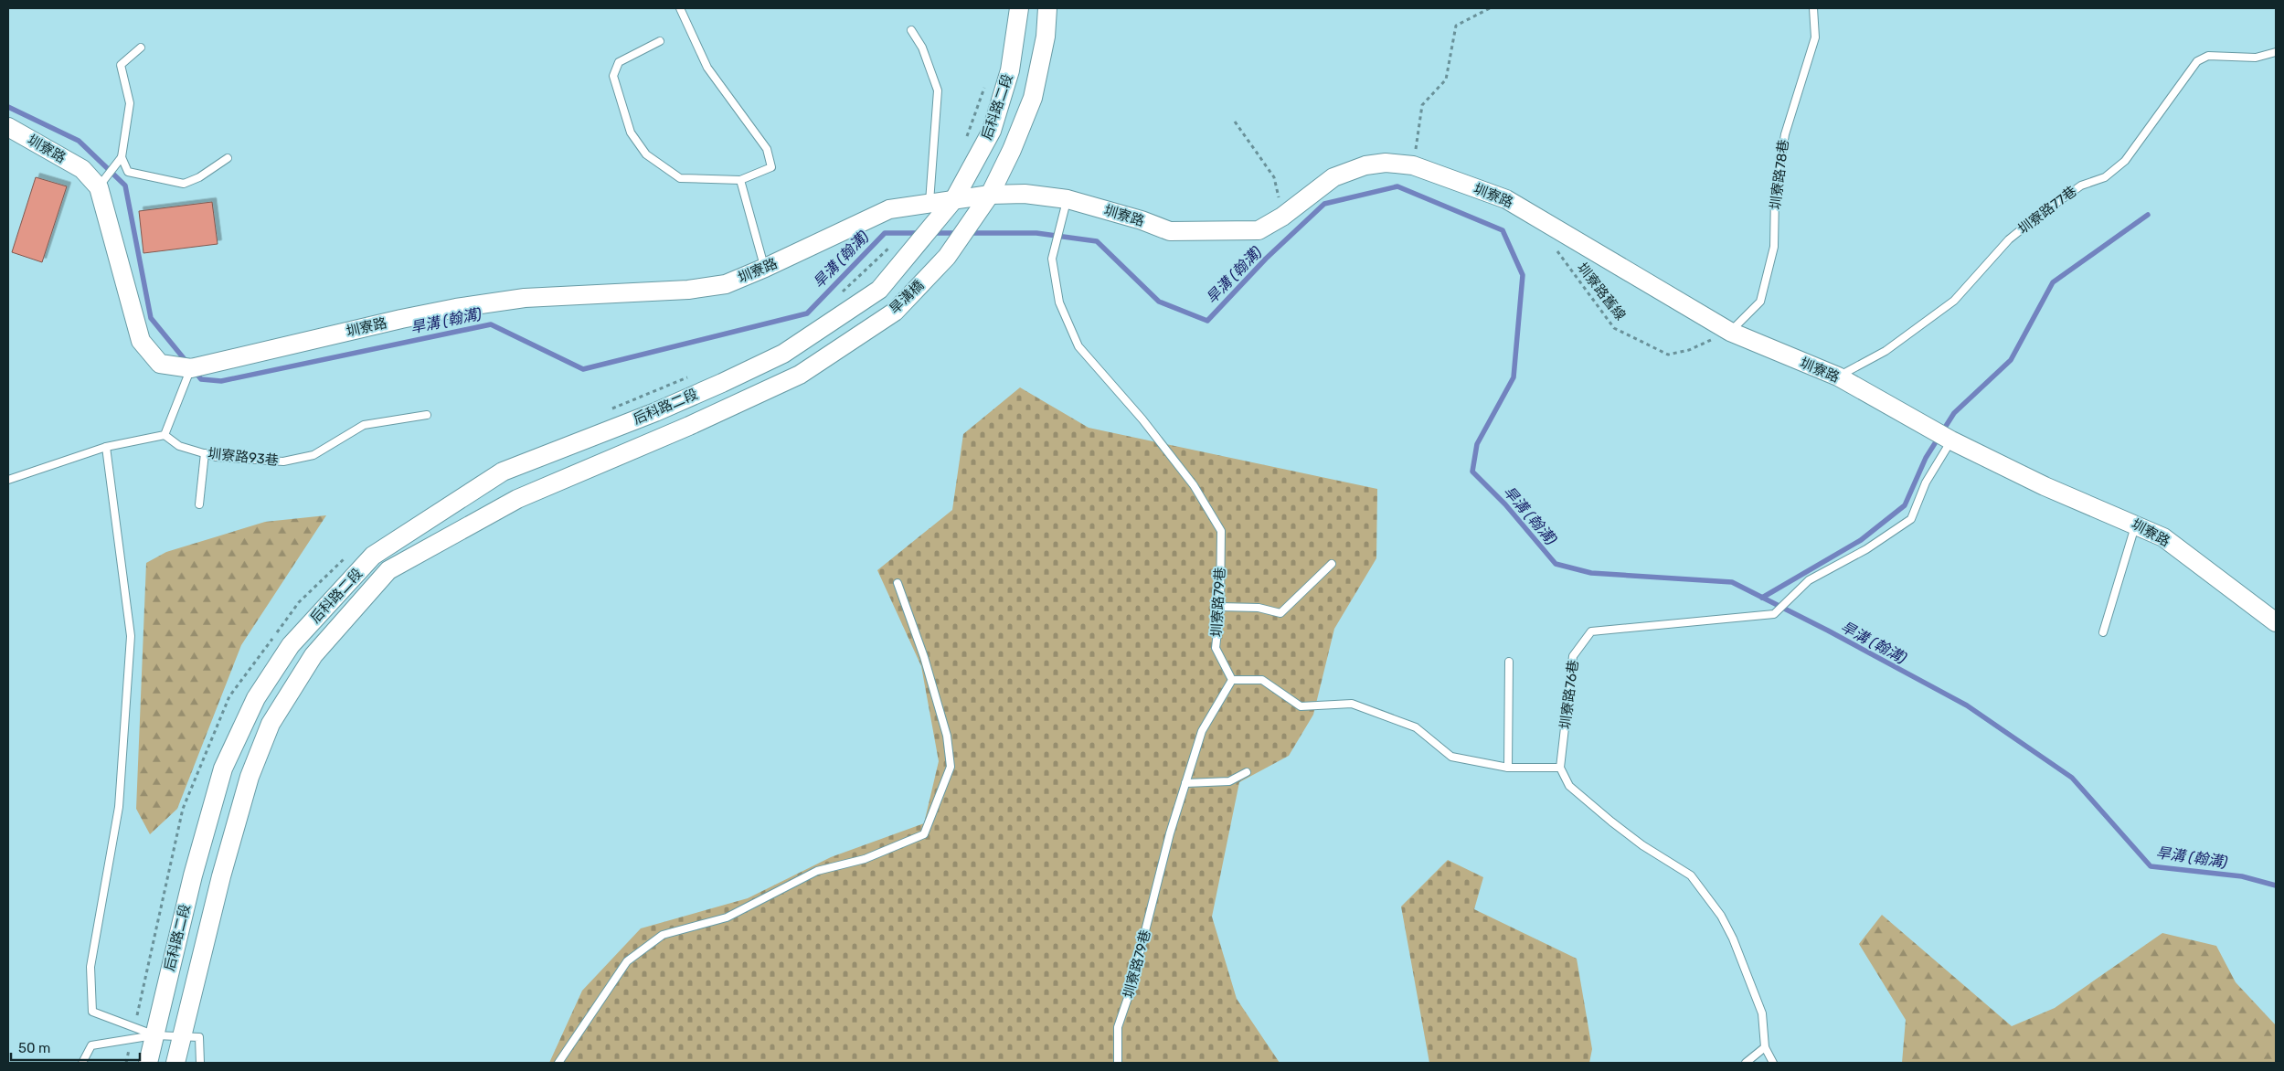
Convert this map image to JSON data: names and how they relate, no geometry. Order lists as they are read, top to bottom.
{
  "streets": {
    "street": ["后科路二段", "圳寮路", "旱溝橋"],
    "lane": [
      "圳寮路78巷",
      "圳寮路77巷",
      "圳寮路93巷",
      "圳寮路79巷",
      "圳寮路76巷"
    ],
    "path": ["圳寮路舊線"]
  },
  "crossings": [
    ["后科路二段", "圳寮路"],
    ["后科路二段", "旱溝橋"],
    ["圳寮路", "圳寮路78巷"],
    ["圳寮路", "圳寮路77巷"],
    ["圳寮路", "圳寮路舊線"],
    ["圳寮路", "旱溝橋"],
    ["圳寮路", "圳寮路79巷"],
    ["圳寮路", "圳寮路76巷"],
    ["圳寮路78巷", "圳寮路舊線"]
  ],
  "water": ["旱溝 (翰溝)"],
  "scale_bar": "50 m"
}
